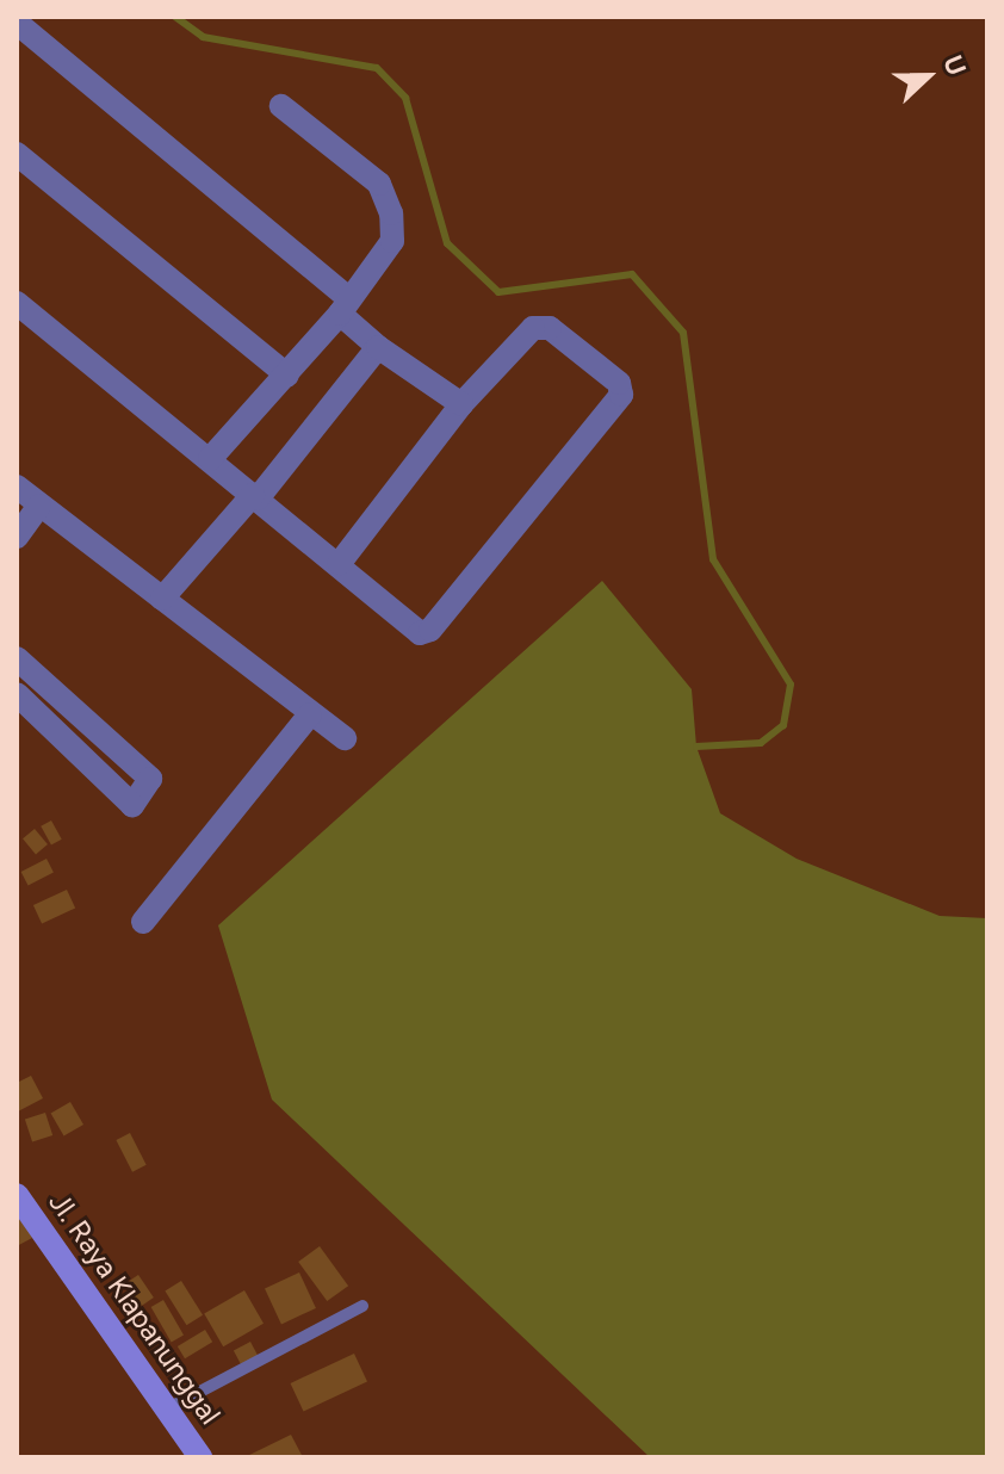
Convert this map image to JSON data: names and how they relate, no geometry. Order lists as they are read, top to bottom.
{
  "streets": {
    "street": ["Jl. Raya Klapanunggal"]
  },
  "north": "right"
}
